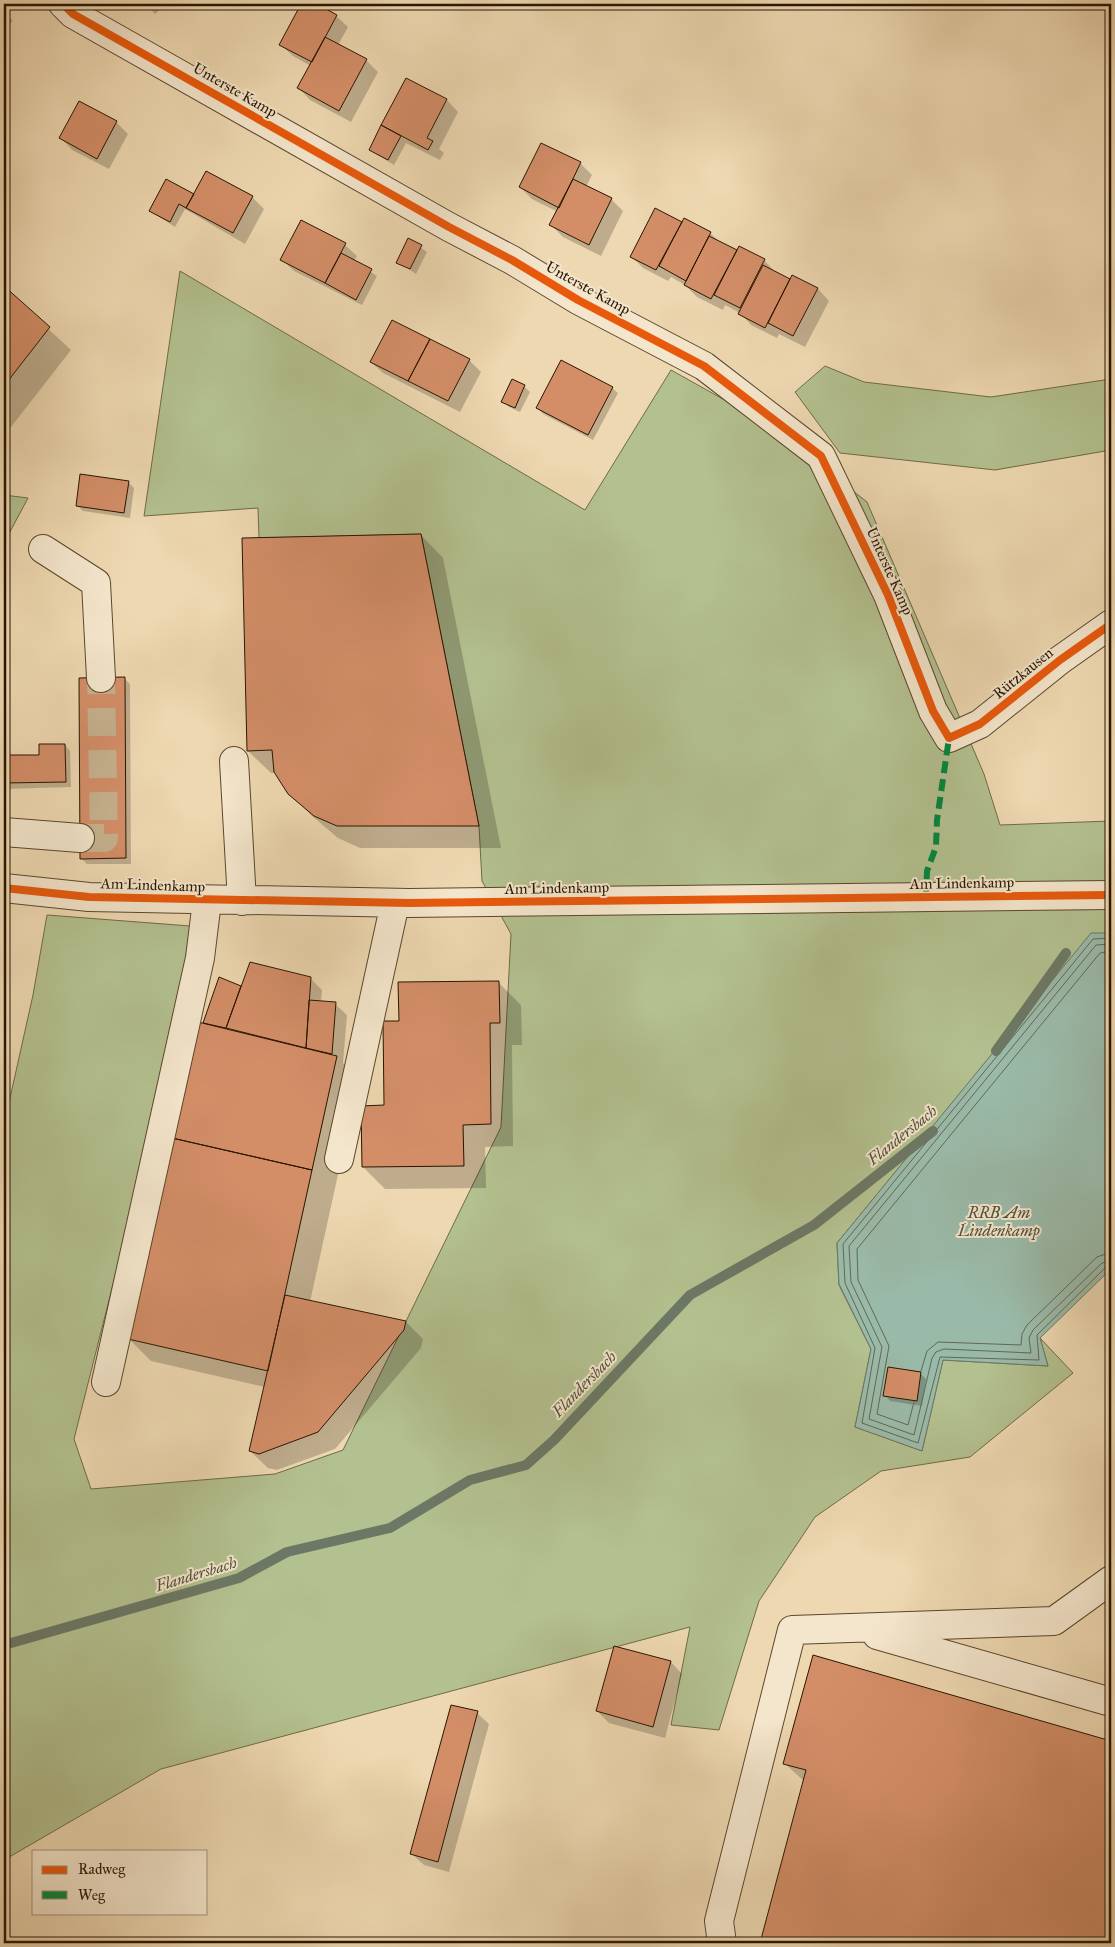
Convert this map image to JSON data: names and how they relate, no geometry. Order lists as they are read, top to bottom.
{
  "streets": {
    "street": ["Unterste Kamp", "Rützkausen", "Am Lindenkamp"]
  },
  "crossings": [
    ["Unterste Kamp", "Rützkausen"]
  ],
  "water": ["Flandersbach", "RRB Am Lindenkamp"],
  "legend": ["Radweg", "Weg"]
}
